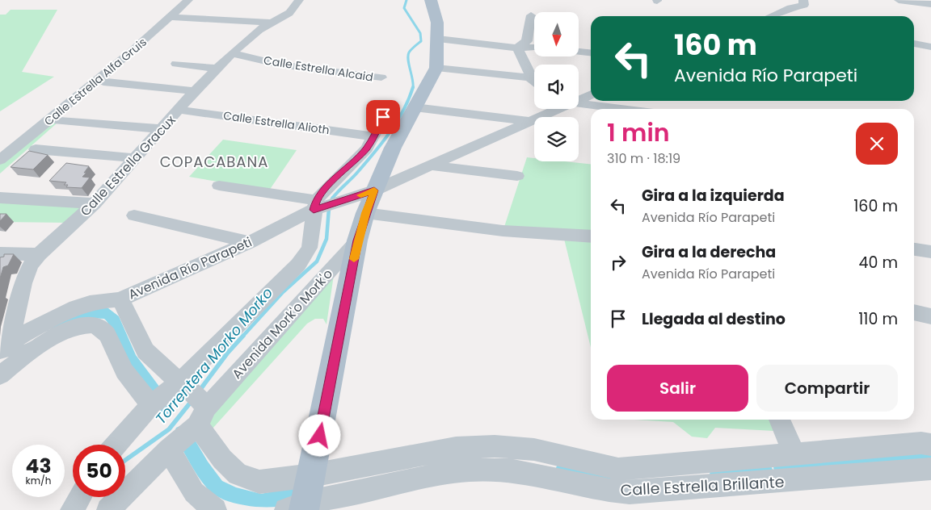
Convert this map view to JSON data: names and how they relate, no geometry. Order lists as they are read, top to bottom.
{
  "streets": {
    "street": [
      "Calle Estrella Alcaid",
      "Calle Estrella Alfa Gruis",
      "Calle Estrella Alioth",
      "Calle Estrella Gracux",
      "Avenida Río Parapeti",
      "Avenida Mork'o Mork'o",
      "Calle Estrella Brillante"
    ]
  },
  "crossings": [
    ["Calle Estrella Alcaid", "Calle Estrella Gracux"],
    ["Calle Estrella Alioth", "Calle Estrella Gracux"],
    ["Calle Estrella Alioth", "Avenida Río Parapeti"],
    ["Calle Estrella Gracux", "Avenida Río Parapeti"],
    ["Avenida Río Parapeti", "Avenida Mork'o Mork'o"]
  ],
  "districts": ["COPACABANA"],
  "water": ["Torrentera Morko Morko"],
  "north": "bottom",
  "page": {
    "turn": ["160 m", "Avenida Río Parapeti"],
    "heading": ["1 min", "310 m · 18:19"],
    "list": [
      {
        "name": "Gira a la izquierda",
        "note": "Avenida Río Parapeti",
        "value": "160 m"
      },
      {
        "name": "Gira a la derecha",
        "note": "Avenida Río Parapeti",
        "value": "40 m"
      },
      {
        "name": "Llegada al destino",
        "value": "110 m"
      }
    ],
    "buttons": ["Salir", "Compartir"],
    "speed": "43 km/h",
    "limit": "50"
  }
}
